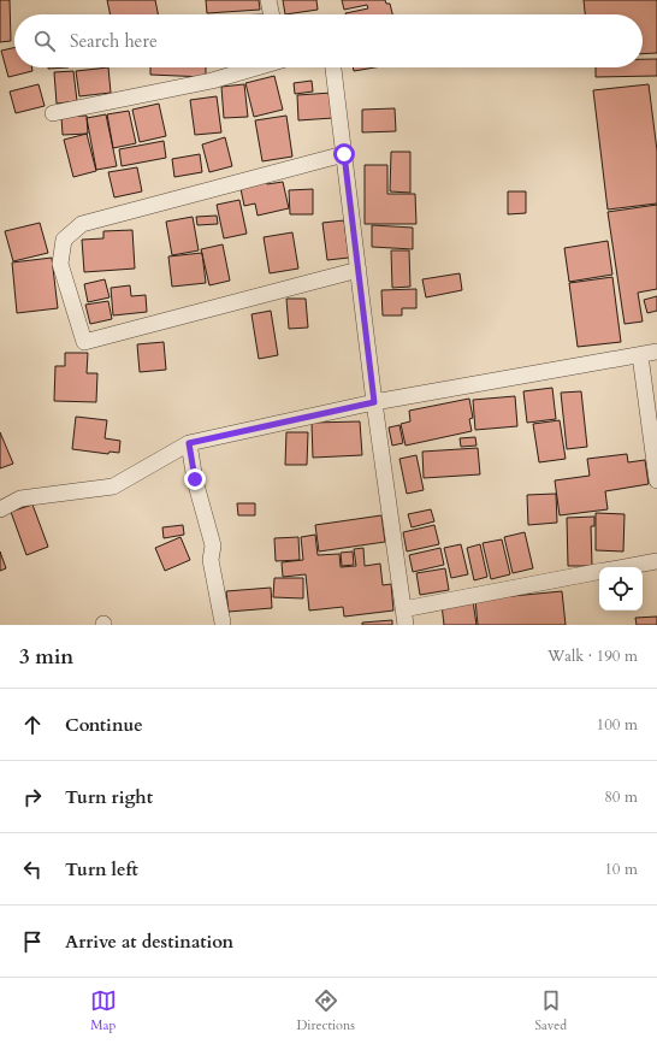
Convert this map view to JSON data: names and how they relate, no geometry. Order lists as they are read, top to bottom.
{
  "page": {
    "search": "Search here",
    "heading": ["3 min", "Walk · 190 m"],
    "list": [
      ["Continue", "100 m"],
      ["Turn right", "80 m"],
      ["Turn left", "10 m"],
      "Arrive at destination"
    ],
    "nav": ["Map", "Directions", "Saved"]
  }
}
